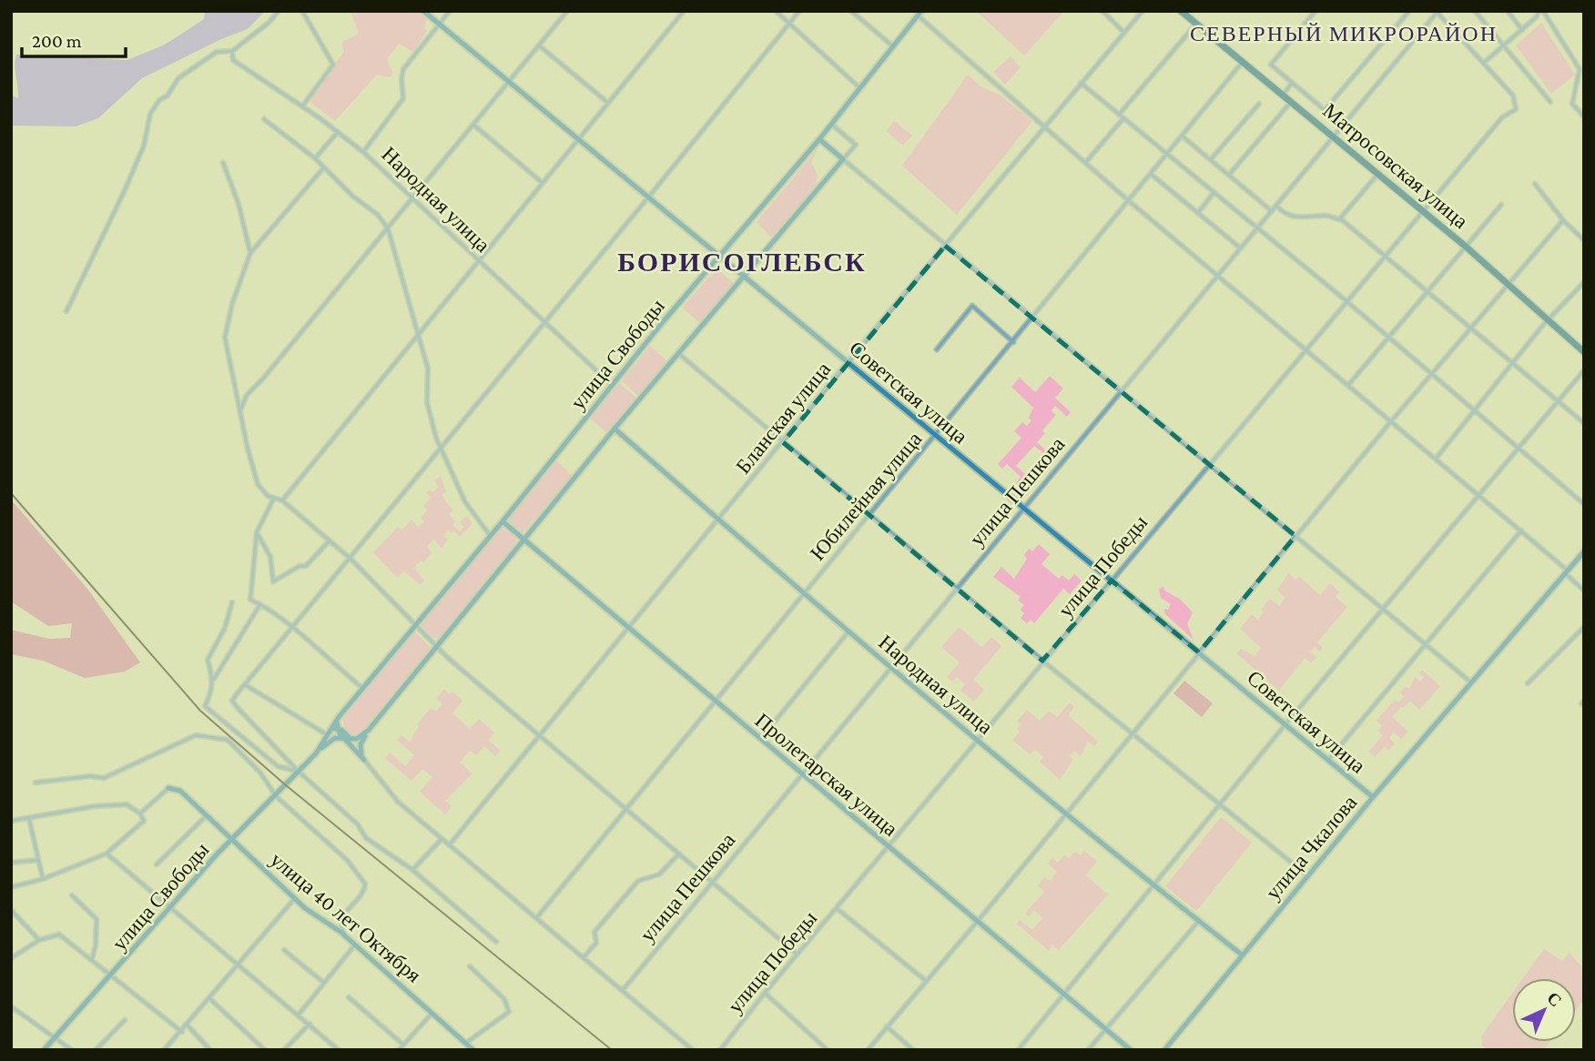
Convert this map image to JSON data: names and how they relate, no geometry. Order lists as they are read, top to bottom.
{
  "streets": {
    "highway": ["Матросовская улица"],
    "street": [
      "Народная улица",
      "улица Свободы",
      "Советская улица",
      "Бланская улица",
      "улица Пешкова",
      "Юбилейная улица",
      "улица Победы",
      "Пролетарская улица",
      "улица Чкалова",
      "улица 40 лет Октября"
    ]
  },
  "crossings": [
    ["Матросовская улица", "улица Пешкова"],
    ["Матросовская улица", "Юбилейная улица"],
    ["Матросовская улица", "улица Победы"],
    ["Народная улица", "улица Свободы"],
    ["Народная улица", "Бланская улица"],
    ["Народная улица", "улица Пешкова"],
    ["Народная улица", "Юбилейная улица"],
    ["Народная улица", "улица Победы"],
    ["Народная улица", "улица Чкалова"],
    ["улица Свободы", "Советская улица"],
    ["улица Свободы", "Пролетарская улица"],
    ["улица Свободы", "улица 40 лет Октября"],
    ["Советская улица", "Бланская улица"],
    ["Советская улица", "улица Пешкова"],
    ["Советская улица", "Юбилейная улица"],
    ["Советская улица", "улица Победы"],
    ["Советская улица", "улица Чкалова"],
    ["Бланская улица", "Пролетарская улица"],
    ["улица Пешкова", "Пролетарская улица"],
    ["Юбилейная улица", "Пролетарская улица"],
    ["улица Победы", "Пролетарская улица"]
  ],
  "districts": ["СЕВЕРНЫЙ МИКРОРАЙОН", "БОРИСОГЛЕБСК"],
  "scale_bar": "200 m",
  "north": "top right"
}
